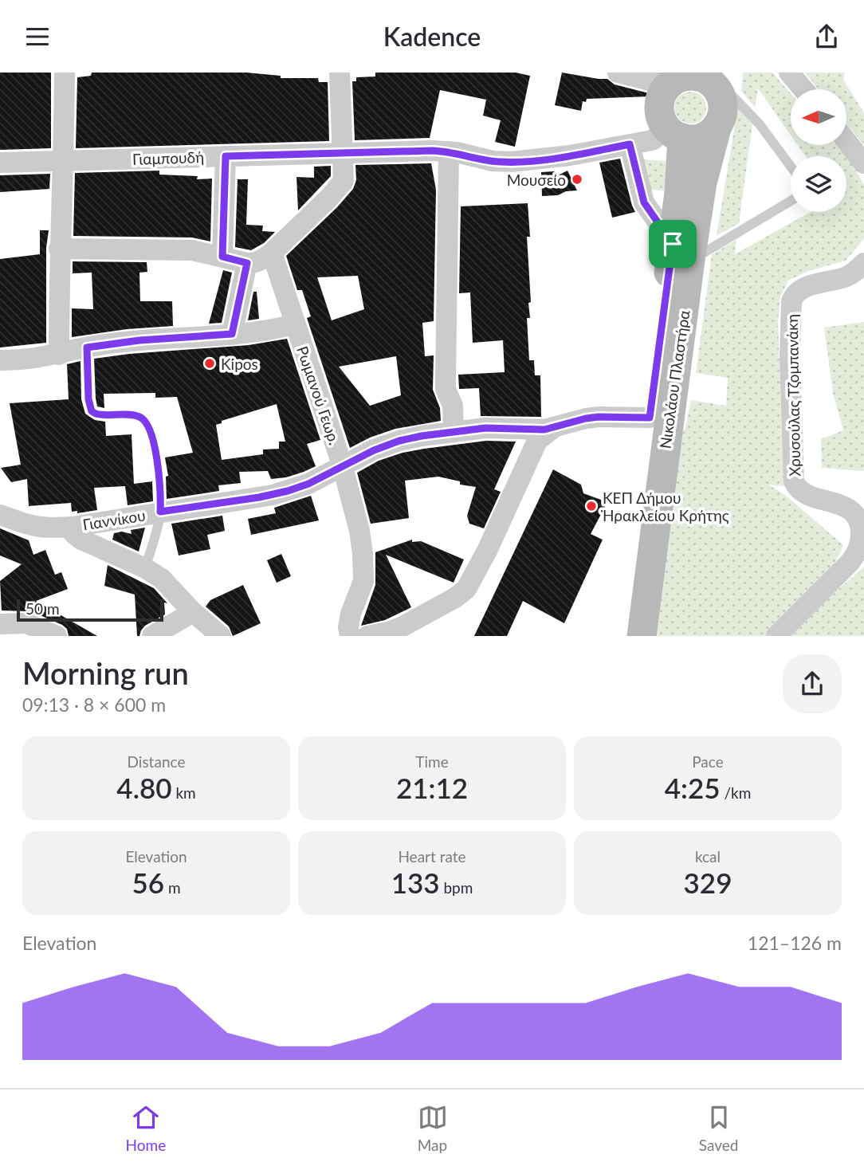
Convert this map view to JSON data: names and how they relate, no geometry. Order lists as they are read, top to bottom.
{
  "streets": {
    "main road": ["Νικολάου Πλαστήρα"],
    "street": [
      "Γιαμπουδή",
      "Ρωμανού Γεωρ.",
      "Χρυσούλας Τζομπανάκη",
      "Γιαννίκου"
    ]
  },
  "crossings": [
    ["Γιαμπουδή", "Νικολάου Πλαστήρα"],
    ["Νικολάου Πλαστήρα", "Γιαννίκου"],
    ["Ρωμανού Γεωρ.", "Γιαννίκου"]
  ],
  "places": ["Μουσείο", "Kipos", "ΚΕΠ Δήμου Ἡρακλείου Κρήτης"],
  "scale_bar": "50 m",
  "north": "left",
  "page": {
    "header": "Kadence",
    "scale": "50 m",
    "heading": ["Morning run", "09:13 · 8 × 600 m"],
    "stats": [
      ["Distance", "4.80 km"],
      ["Time", "21:12"],
      ["Pace", "4:25 /km"],
      ["Elevation", "56 m"],
      ["Heart rate", "133 bpm"],
      ["kcal", "329"]
    ],
    "chart": ["Elevation", "121–126 m"],
    "tabs": ["Home", "Map", "Saved"]
  }
}
